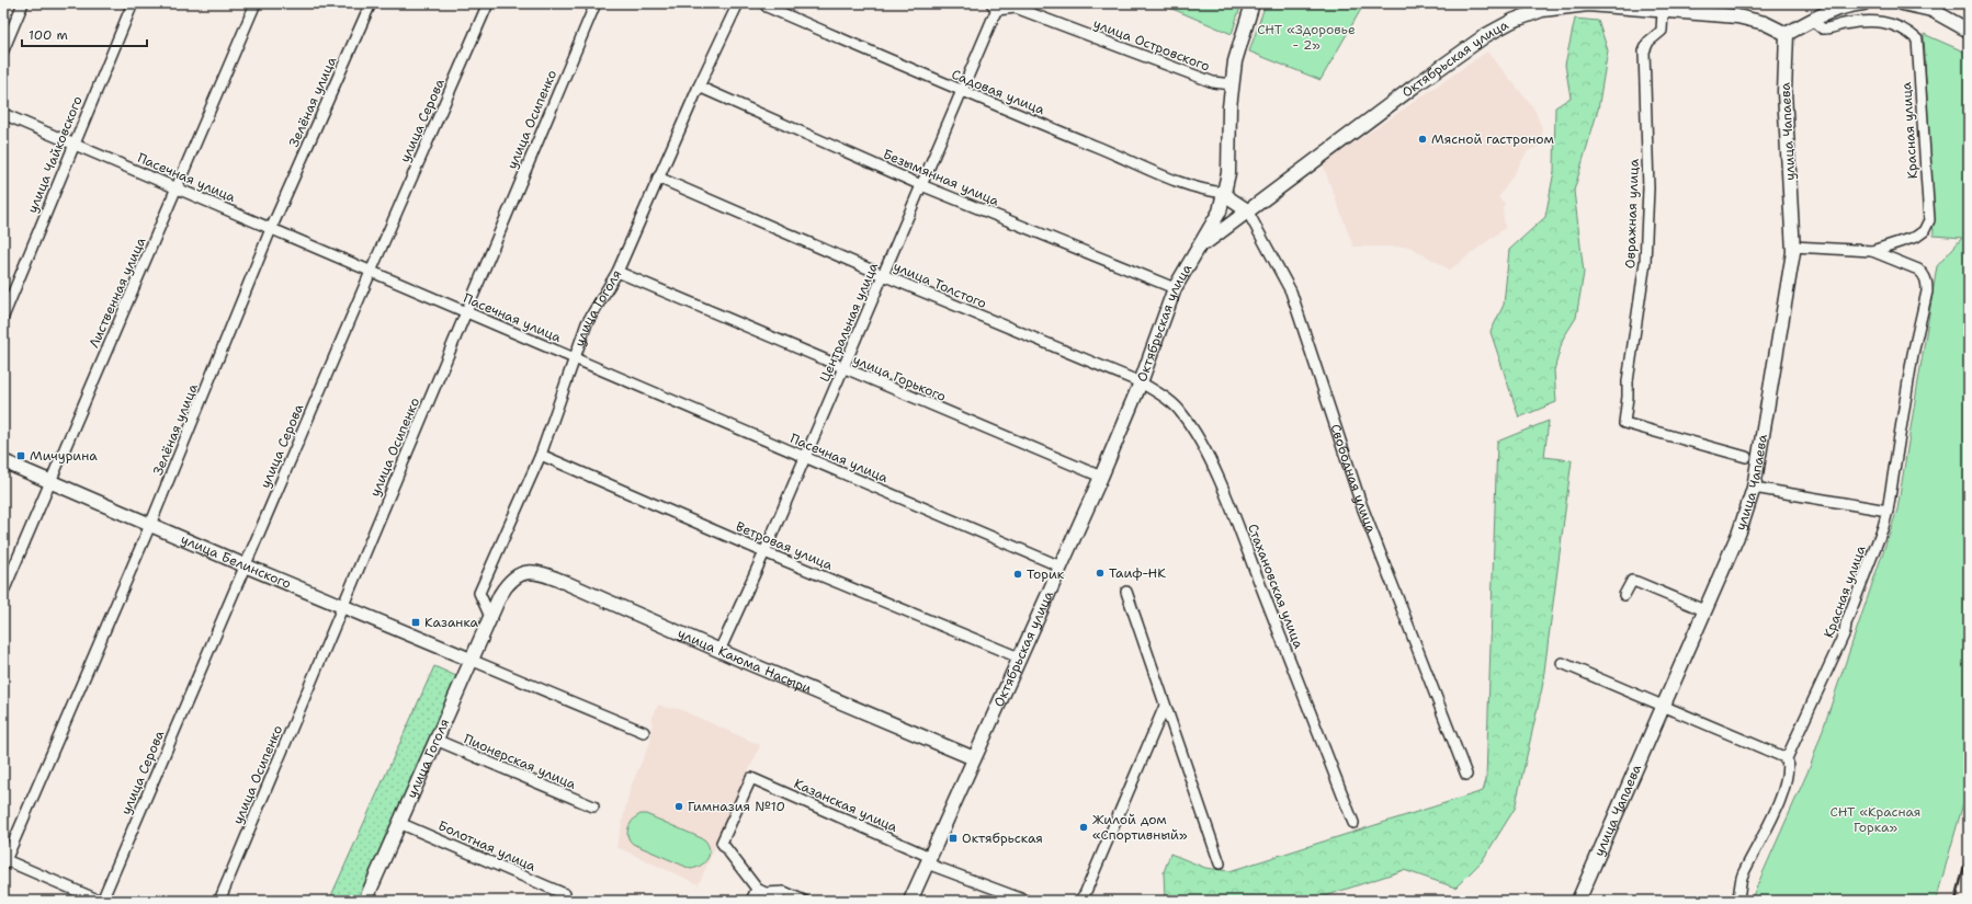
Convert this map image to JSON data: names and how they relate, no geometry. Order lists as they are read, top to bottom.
{
  "streets": {
    "street": [
      "улица Островского",
      "Октябрьская улица",
      "Садовая улица",
      "Зелёная улица",
      "улица Осипенко",
      "улица Серова",
      "Красная улица",
      "улица Чапаева",
      "улица Чайковского",
      "Пасечная улица",
      "Безымянная улица",
      "Овражная улица",
      "улица Толстого",
      "Лиственная улица",
      "улица Гоголя",
      "Центральная улица",
      "улица Горького",
      "Свободная улица",
      "Ветровая улица",
      "улица Белинского",
      "Стахановская улица",
      "улица Каюма Насыри",
      "Пионерская улица",
      "Казанская улица",
      "Болотная улица"
    ]
  },
  "crossings": [
    ["улица Островского", "Октябрьская улица"],
    ["улица Островского", "Центральная улица"],
    ["Октябрьская улица", "Садовая улица"],
    ["Октябрьская улица", "улица Чапаева"],
    ["Октябрьская улица", "Пасечная улица"],
    ["Октябрьская улица", "Безымянная улица"],
    ["Октябрьская улица", "Овражная улица"],
    ["Октябрьская улица", "улица Толстого"],
    ["Октябрьская улица", "улица Горького"],
    ["Октябрьская улица", "Свободная улица"],
    ["Октябрьская улица", "Ветровая улица"],
    ["Октябрьская улица", "Стахановская улица"],
    ["Октябрьская улица", "улица Каюма Насыри"],
    ["Октябрьская улица", "Казанская улица"],
    ["Садовая улица", "Центральная улица"],
    ["Садовая улица", "Свободная улица"],
    ["Зелёная улица", "Пасечная улица"],
    ["Зелёная улица", "улица Белинского"],
    ["улица Осипенко", "Пасечная улица"],
    ["улица Осипенко", "улица Белинского"],
    ["улица Серова", "Пасечная улица"],
    ["улица Серова", "улица Белинского"],
    ["улица Чайковского", "Пасечная улица"],
    ["Пасечная улица", "Лиственная улица"],
    ["Пасечная улица", "улица Гоголя"],
    ["Пасечная улица", "Центральная улица"],
    ["Безымянная улица", "улица Гоголя"],
    ["Безымянная улица", "Центральная улица"],
    ["улица Толстого", "улица Гоголя"],
    ["улица Толстого", "Центральная улица"],
    ["улица Толстого", "Стахановская улица"],
    ["Лиственная улица", "улица Белинского"],
    ["улица Гоголя", "улица Горького"],
    ["улица Гоголя", "Ветровая улица"],
    ["улица Гоголя", "улица Белинского"],
    ["улица Гоголя", "улица Каюма Насыри"],
    ["улица Гоголя", "Пионерская улица"],
    ["улица Гоголя", "Болотная улица"],
    ["Центральная улица", "улица Горького"],
    ["Центральная улица", "Ветровая улица"],
    ["Центральная улица", "улица Каюма Насыри"]
  ],
  "parks": ["СНТ «Здоровье - 2»", "СНТ «Красная Горка»"],
  "places": {
    "other": [
      "Мясной гастроном",
      "Таиф-НК",
      "Торик",
      "Гимназия №10",
      "Жилой дом «Спортивный»"
    ],
    "transit": ["Мичурина", "Казанка", "Октябрьская"]
  },
  "scale_bar": "100 m"
}
